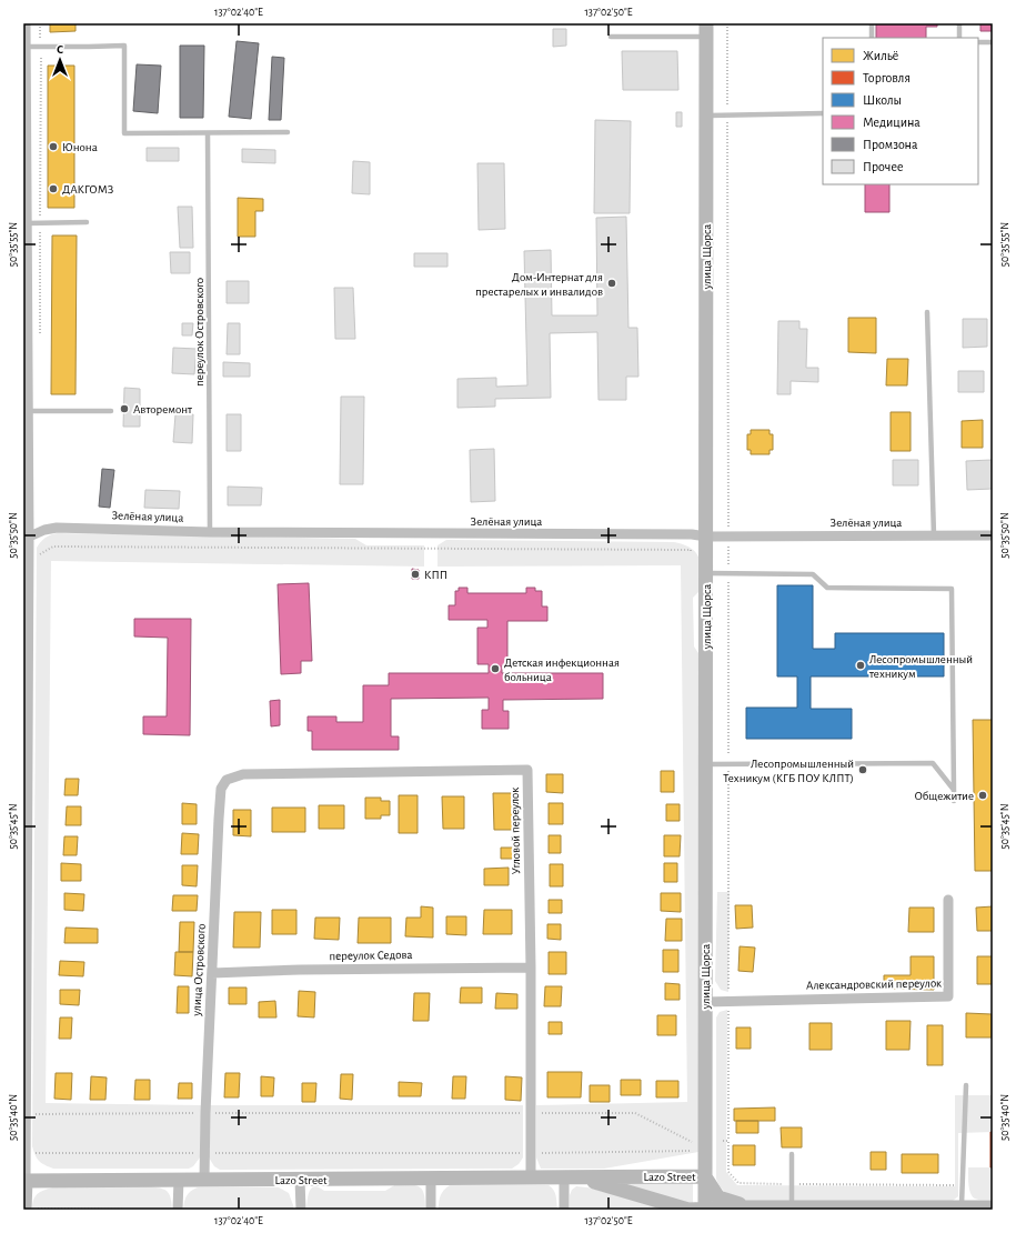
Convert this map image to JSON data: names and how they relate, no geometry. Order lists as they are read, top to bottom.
{
  "streets": {
    "street": [
      "улица Щорса",
      "Зелёная улица",
      "Угловой переулок",
      "переулок Седова",
      "улица Островского",
      "Александровский переулок",
      "Lazo Street"
    ],
    "lane": ["переулок Островского"]
  },
  "crossings": [
    ["улица Щорса", "Зелёная улица"],
    ["улица Щорса", "Александровский переулок"],
    ["улица Щорса", "Lazo Street"],
    ["переулок Островского", "Зелёная улица"],
    ["Угловой переулок", "переулок Седова"],
    ["Угловой переулок", "улица Островского"],
    ["Угловой переулок", "Lazo Street"],
    ["переулок Седова", "улица Островского"],
    ["улица Островского", "Lazo Street"]
  ],
  "places": [
    "Юнона",
    "ДАКГОМЗ",
    "Дом-Интернат для престарелых и инвалидов",
    "Авторемонт",
    "КПП",
    "Лесопромышленный техникум",
    "Детская инфекционная больница",
    "Лесопромышленный Техникум (КГБ ПОУ КЛПТ)",
    "Общежитие"
  ],
  "legend": [
    "Жильё",
    "Торговля",
    "Школы",
    "Медицина",
    "Промзона",
    "Прочее"
  ],
  "north": "top",
  "coordinates": [
    "137°02'40\"E",
    "137°02'50\"E",
    "50°35'55\"N",
    "50°35'50\"N",
    "50°35'45\"N",
    "50°35'40\"N"
  ]
}
